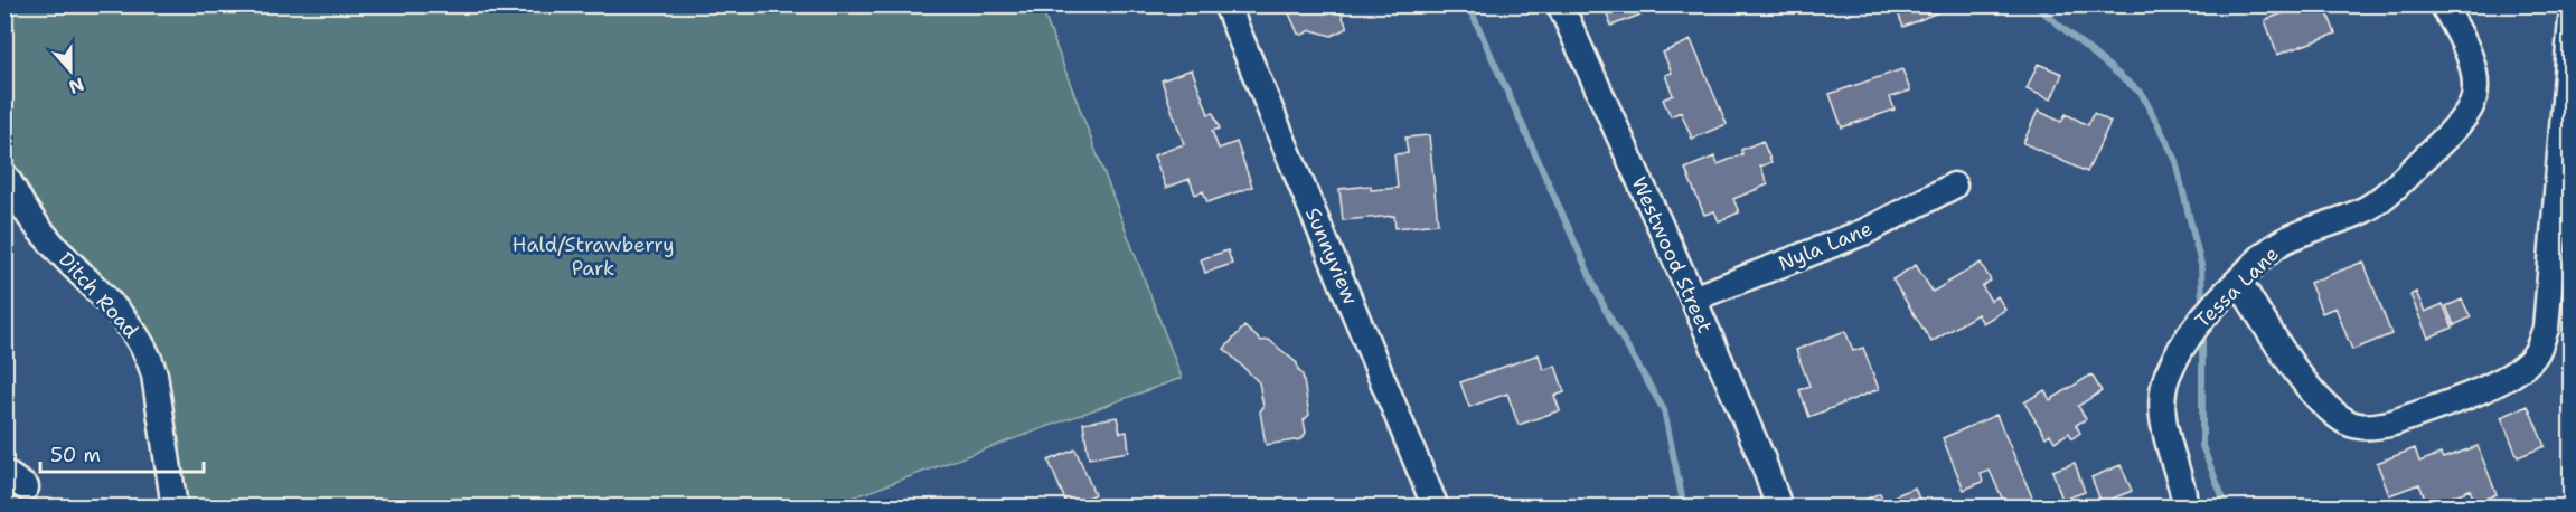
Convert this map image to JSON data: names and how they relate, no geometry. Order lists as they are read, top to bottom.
{
  "streets": {
    "street": [
      "Nyla Lane",
      "Westwood Street",
      "Sunnyview",
      "Tessa Lane",
      "Ditch Road"
    ]
  },
  "crossings": [
    ["Nyla Lane", "Westwood Street"]
  ],
  "parks": ["Hald/Strawberry Park"],
  "scale_bar": "50 m",
  "north": "bottom"
}
